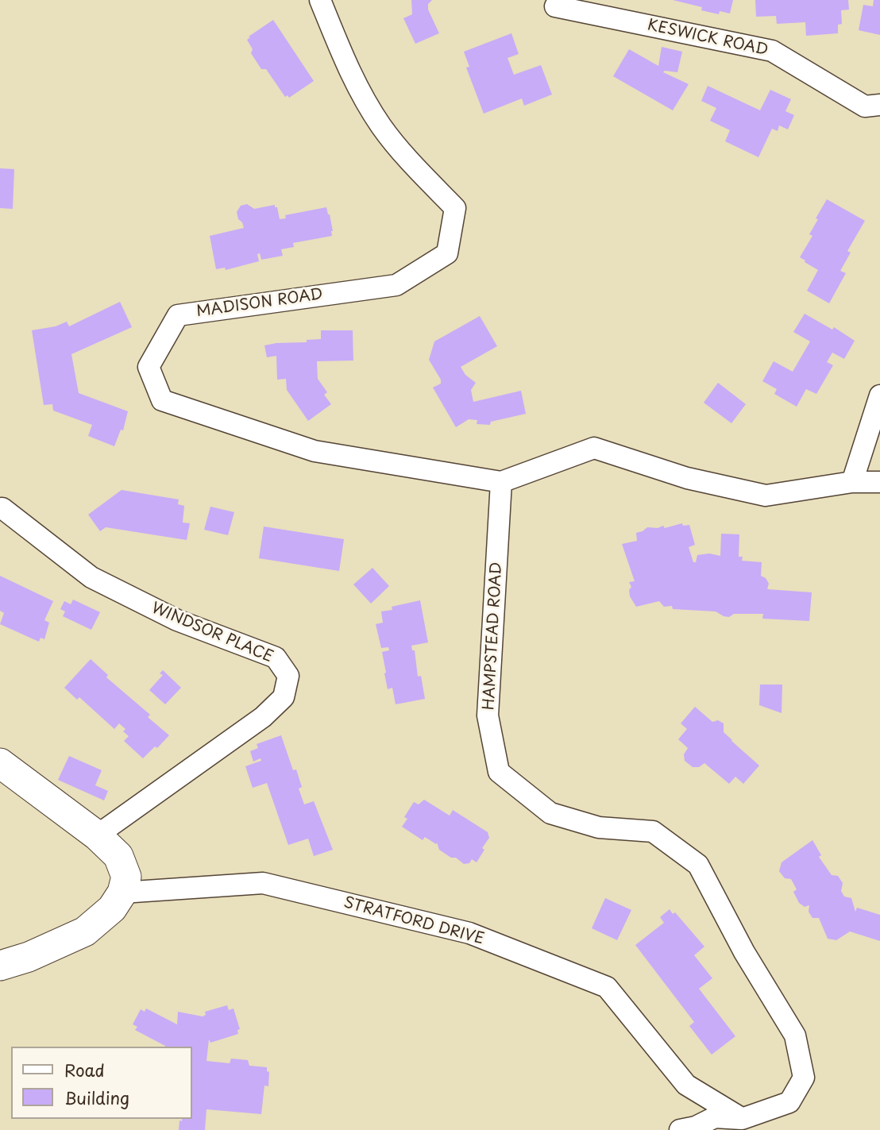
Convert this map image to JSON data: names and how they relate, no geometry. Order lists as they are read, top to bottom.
{
  "streets": {
    "street": [
      "KESWICK ROAD",
      "MADISON ROAD",
      "WINDSOR PLACE",
      "HAMPSTEAD ROAD",
      "STRATFORD DRIVE"
    ]
  },
  "crossings": [
    ["MADISON ROAD", "HAMPSTEAD ROAD"],
    ["HAMPSTEAD ROAD", "STRATFORD DRIVE"]
  ],
  "legend": ["Road", "Building"]
}
